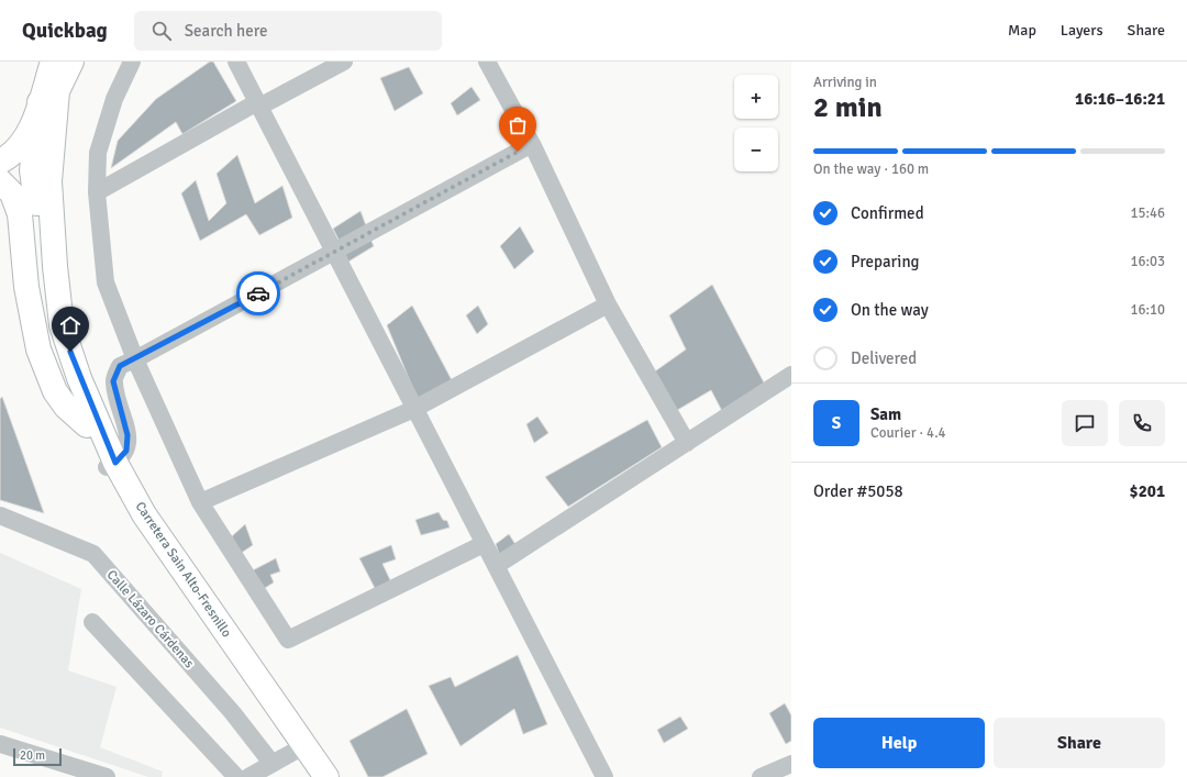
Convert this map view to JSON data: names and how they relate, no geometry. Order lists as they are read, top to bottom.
{
  "streets": {
    "street": ["Calle Lázaro Cárdenas"]
  },
  "scale_bar": "20 m",
  "page": {
    "header": "Quickbag",
    "search": "Search here",
    "nav": ["Map", "Layers", "Share"],
    "heading": ["2 min", "Arriving in", "16:16–16:21"],
    "panel": [
      "Sam",
      "Courier · 4.4",
      "Order #5058",
      "$201"
    ],
    "map_buttons": ["+", "−"],
    "bar": "On the way · 160 m",
    "list": [
      ["Confirmed", "15:46"],
      ["Preparing", "16:03"],
      ["On the way", "16:10"],
      "Delivered"
    ],
    "round": "S",
    "buttons": ["Help", "Share"],
    "scale": "20 m"
  }
}
